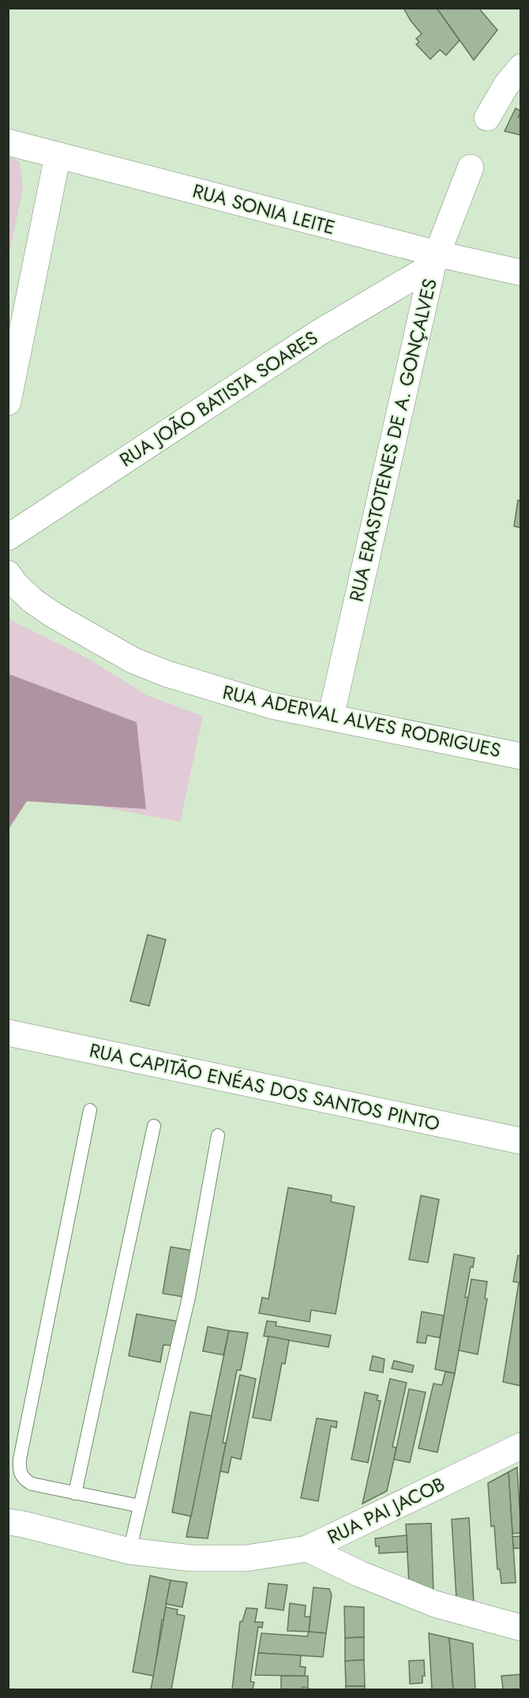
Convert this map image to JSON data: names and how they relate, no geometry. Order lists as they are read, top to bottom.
{
  "streets": {
    "street": [
      "RUA SONIA LEITE",
      "RUA JOÃO BATISTA SOARES",
      "RUA ERASTOTENES DE A. GONÇALVES",
      "RUA ADERVAL ALVES RODRIGUES",
      "RUA CAPITÃO ENÉAS DOS SANTOS PINTO",
      "RUA PAI JACOB"
    ]
  },
  "crossings": [
    ["RUA SONIA LEITE", "RUA JOÃO BATISTA SOARES"],
    ["RUA SONIA LEITE", "RUA ERASTOTENES DE A. GONÇALVES"],
    ["RUA JOÃO BATISTA SOARES", "RUA ERASTOTENES DE A. GONÇALVES"],
    ["RUA ERASTOTENES DE A. GONÇALVES", "RUA ADERVAL ALVES RODRIGUES"]
  ]
}
